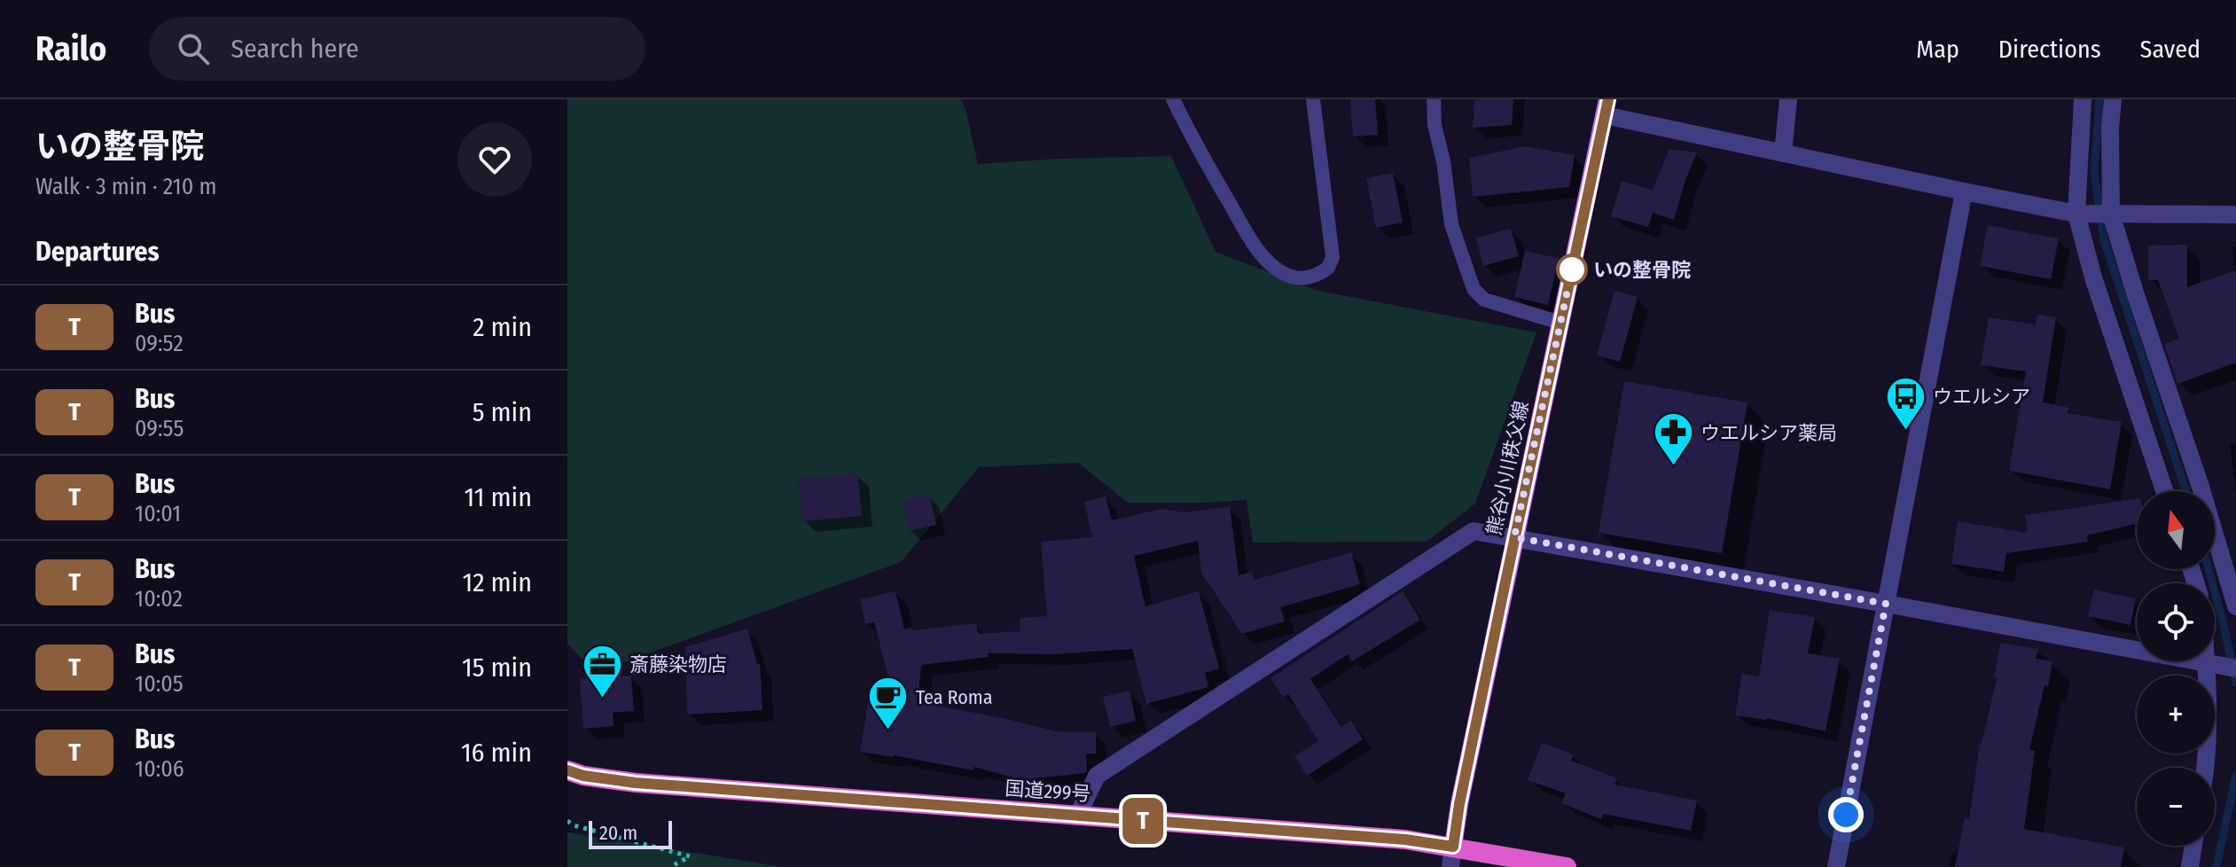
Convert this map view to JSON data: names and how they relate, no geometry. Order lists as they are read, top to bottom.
{
  "streets": {
    "highway": ["国道299号"],
    "main road": ["熊谷小川秩父線"]
  },
  "crossings": [
    ["熊谷小川秩父線", "国道299号"]
  ],
  "places": {
    "other": ["いの整骨院"],
    "bus stop": ["ウエルシア"],
    "pharmacy": ["ウエルシア薬局"],
    "office": ["斎藤染物店"],
    "cafe": ["Tea Roma"]
  },
  "lines": ["bus line T"],
  "scale_bar": "20 m",
  "north": "top",
  "page": {
    "header": "Railo",
    "search": "Search here",
    "nav": ["Map", "Directions", "Saved"],
    "heading": [
      ["いの整骨院", "Walk · 3 min · 210 m"],
      "Departures"
    ],
    "on_map": "T",
    "list": [
      {
        "mark": "T",
        "name": "Bus",
        "note": "09:52",
        "value": "2 min"
      },
      {
        "mark": "T",
        "name": "Bus",
        "note": "09:55",
        "value": "5 min"
      },
      {
        "mark": "T",
        "name": "Bus",
        "note": "10:01",
        "value": "11 min"
      },
      {
        "mark": "T",
        "name": "Bus",
        "note": "10:02",
        "value": "12 min"
      },
      {
        "mark": "T",
        "name": "Bus",
        "note": "10:05",
        "value": "15 min"
      },
      {
        "mark": "T",
        "name": "Bus",
        "note": "10:06",
        "value": "16 min"
      }
    ],
    "map_buttons": ["+", "−"],
    "scale": "20 m"
  }
}
